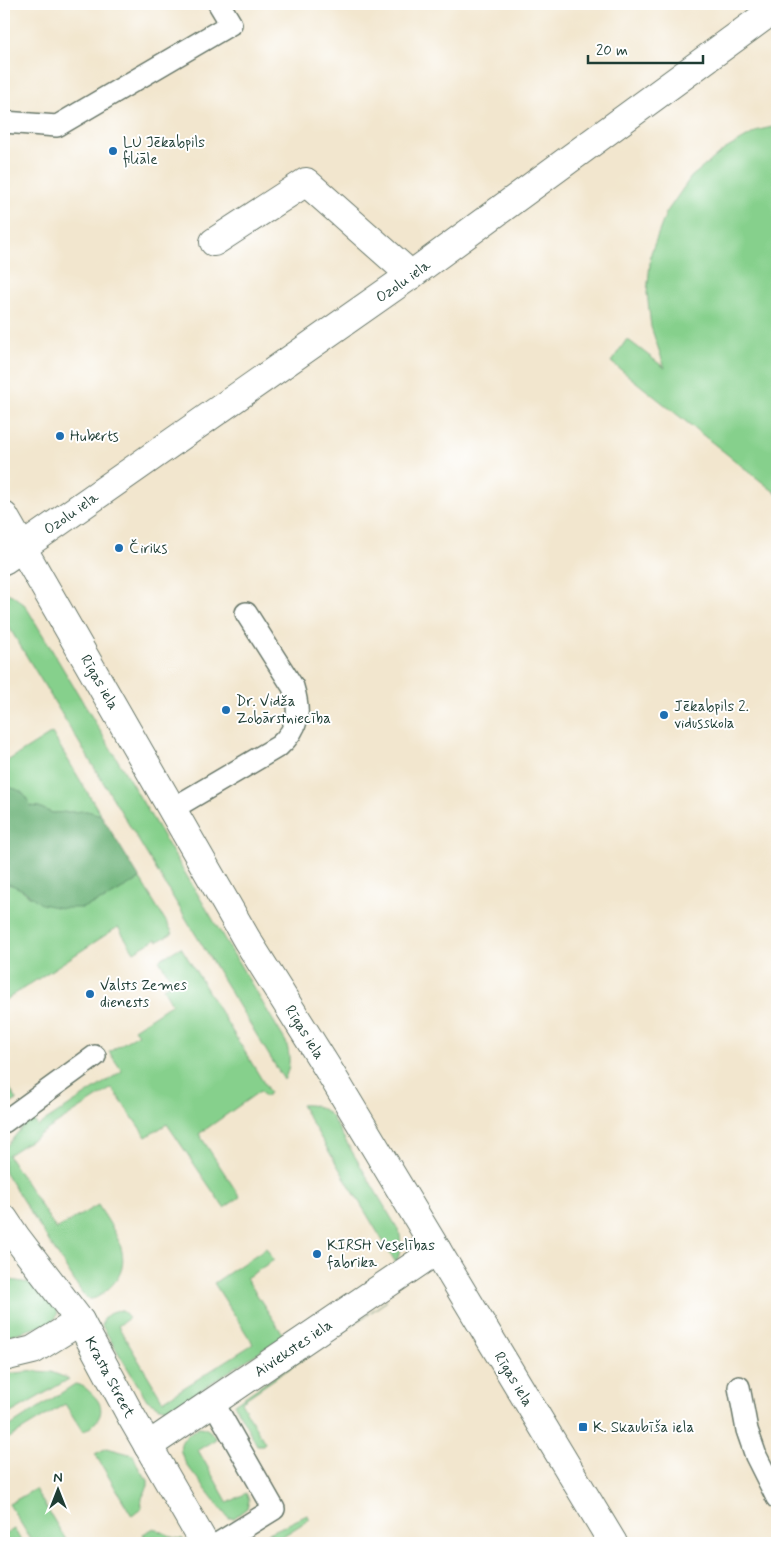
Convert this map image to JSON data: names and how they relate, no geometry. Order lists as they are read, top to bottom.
{
  "streets": {
    "street": [
      "Ozolu iela",
      "Rīgas iela",
      "Aiviekstes iela",
      "Krasta Street"
    ]
  },
  "crossings": [
    ["Ozolu iela", "Rīgas iela"],
    ["Rīgas iela", "Aiviekstes iela"],
    ["Aiviekstes iela", "Krasta Street"]
  ],
  "places": {
    "other": [
      "LU Jēkabpils filiāle",
      "Huberts",
      "Čiriks",
      "Dr. Vidža Zobārstniecība",
      "Jēkabpils 2. vidusskola",
      "Valsts Zemes dienests",
      "KIRSH Veselības fabrika"
    ],
    "transit": ["K. Skaubīša iela"]
  },
  "scale_bar": "20 m",
  "north": "top"
}
